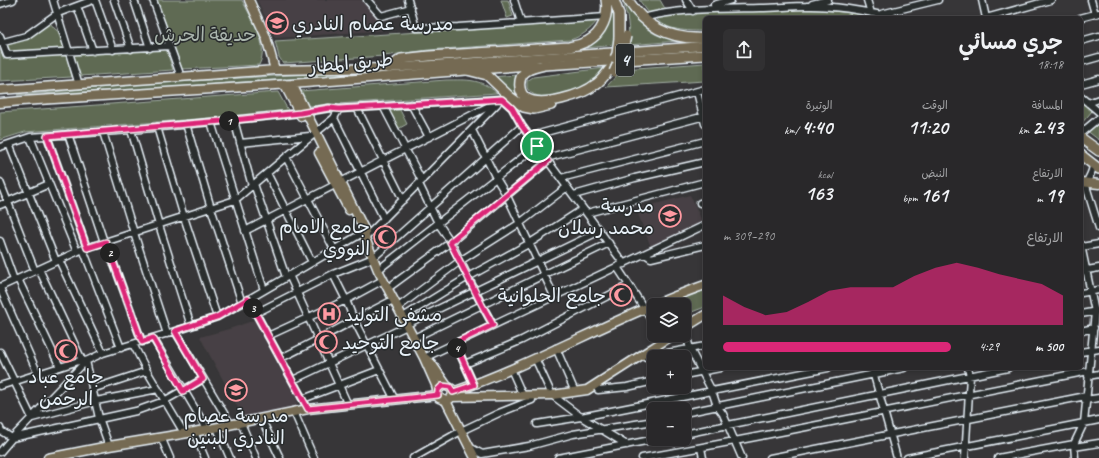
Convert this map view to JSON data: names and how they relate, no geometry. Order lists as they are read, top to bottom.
{
  "streets": {
    "highway": ["4", "طريق المطار"]
  },
  "crossings": [
    ["4", "طريق المطار"]
  ],
  "parks": ["حديقة الحرش"],
  "places": {
    "school or university": ["مدرسة عصام النادري", "مدرسة محمد رسلان", "مدرسة عصام النادري للبنين"],
    "mosque": [
      "جامع الامام النووي",
      "جامع الحلوانية",
      "جامع التوحيد",
      "جامع عباد الرحمن"
    ],
    "hospital": ["مشفى التوليد"]
  },
  "page": {
    "heading": ["جري مسائي", "18:18"],
    "stats": [
      ["المسافة", "2.43 km"],
      ["الوقت", "11:20"],
      ["الوتيرة", "4:40 /km"],
      ["الارتفاع", "19 m"],
      ["النبض", "161 bpm"],
      ["kcal", "163"]
    ],
    "pins": [
      "1",
      "2",
      "3",
      "4"
    ],
    "chart": ["الارتفاع", "290–309 m"],
    "map_buttons": ["+", "−"],
    "list": [
      {
        "name": "500 m",
        "note": "4:29"
      }
    ]
  }
}
